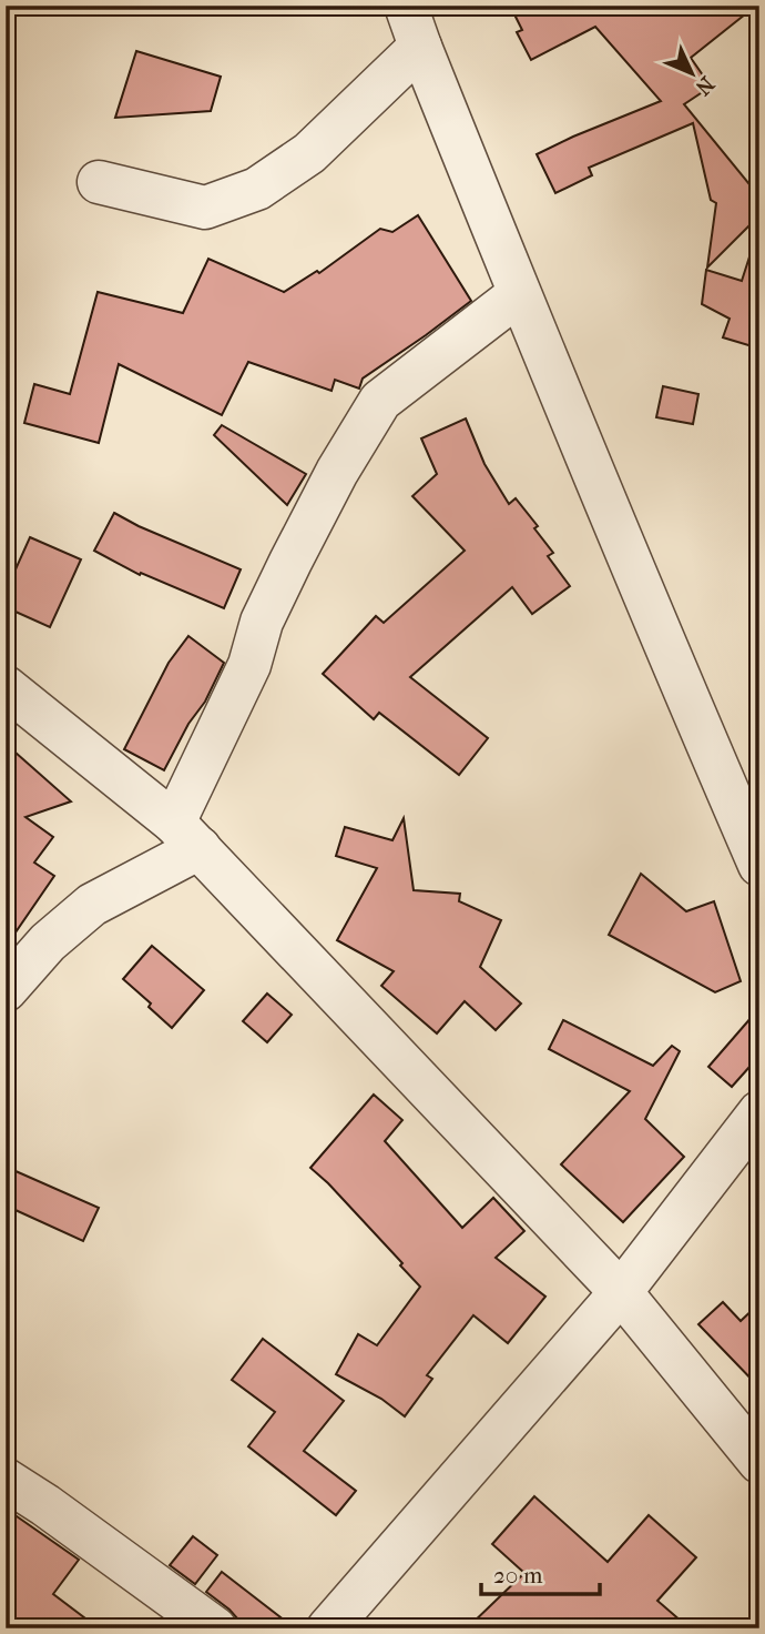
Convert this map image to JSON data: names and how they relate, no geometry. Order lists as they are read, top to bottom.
{
  "scale_bar": "20 m",
  "north": "bottom right"
}
